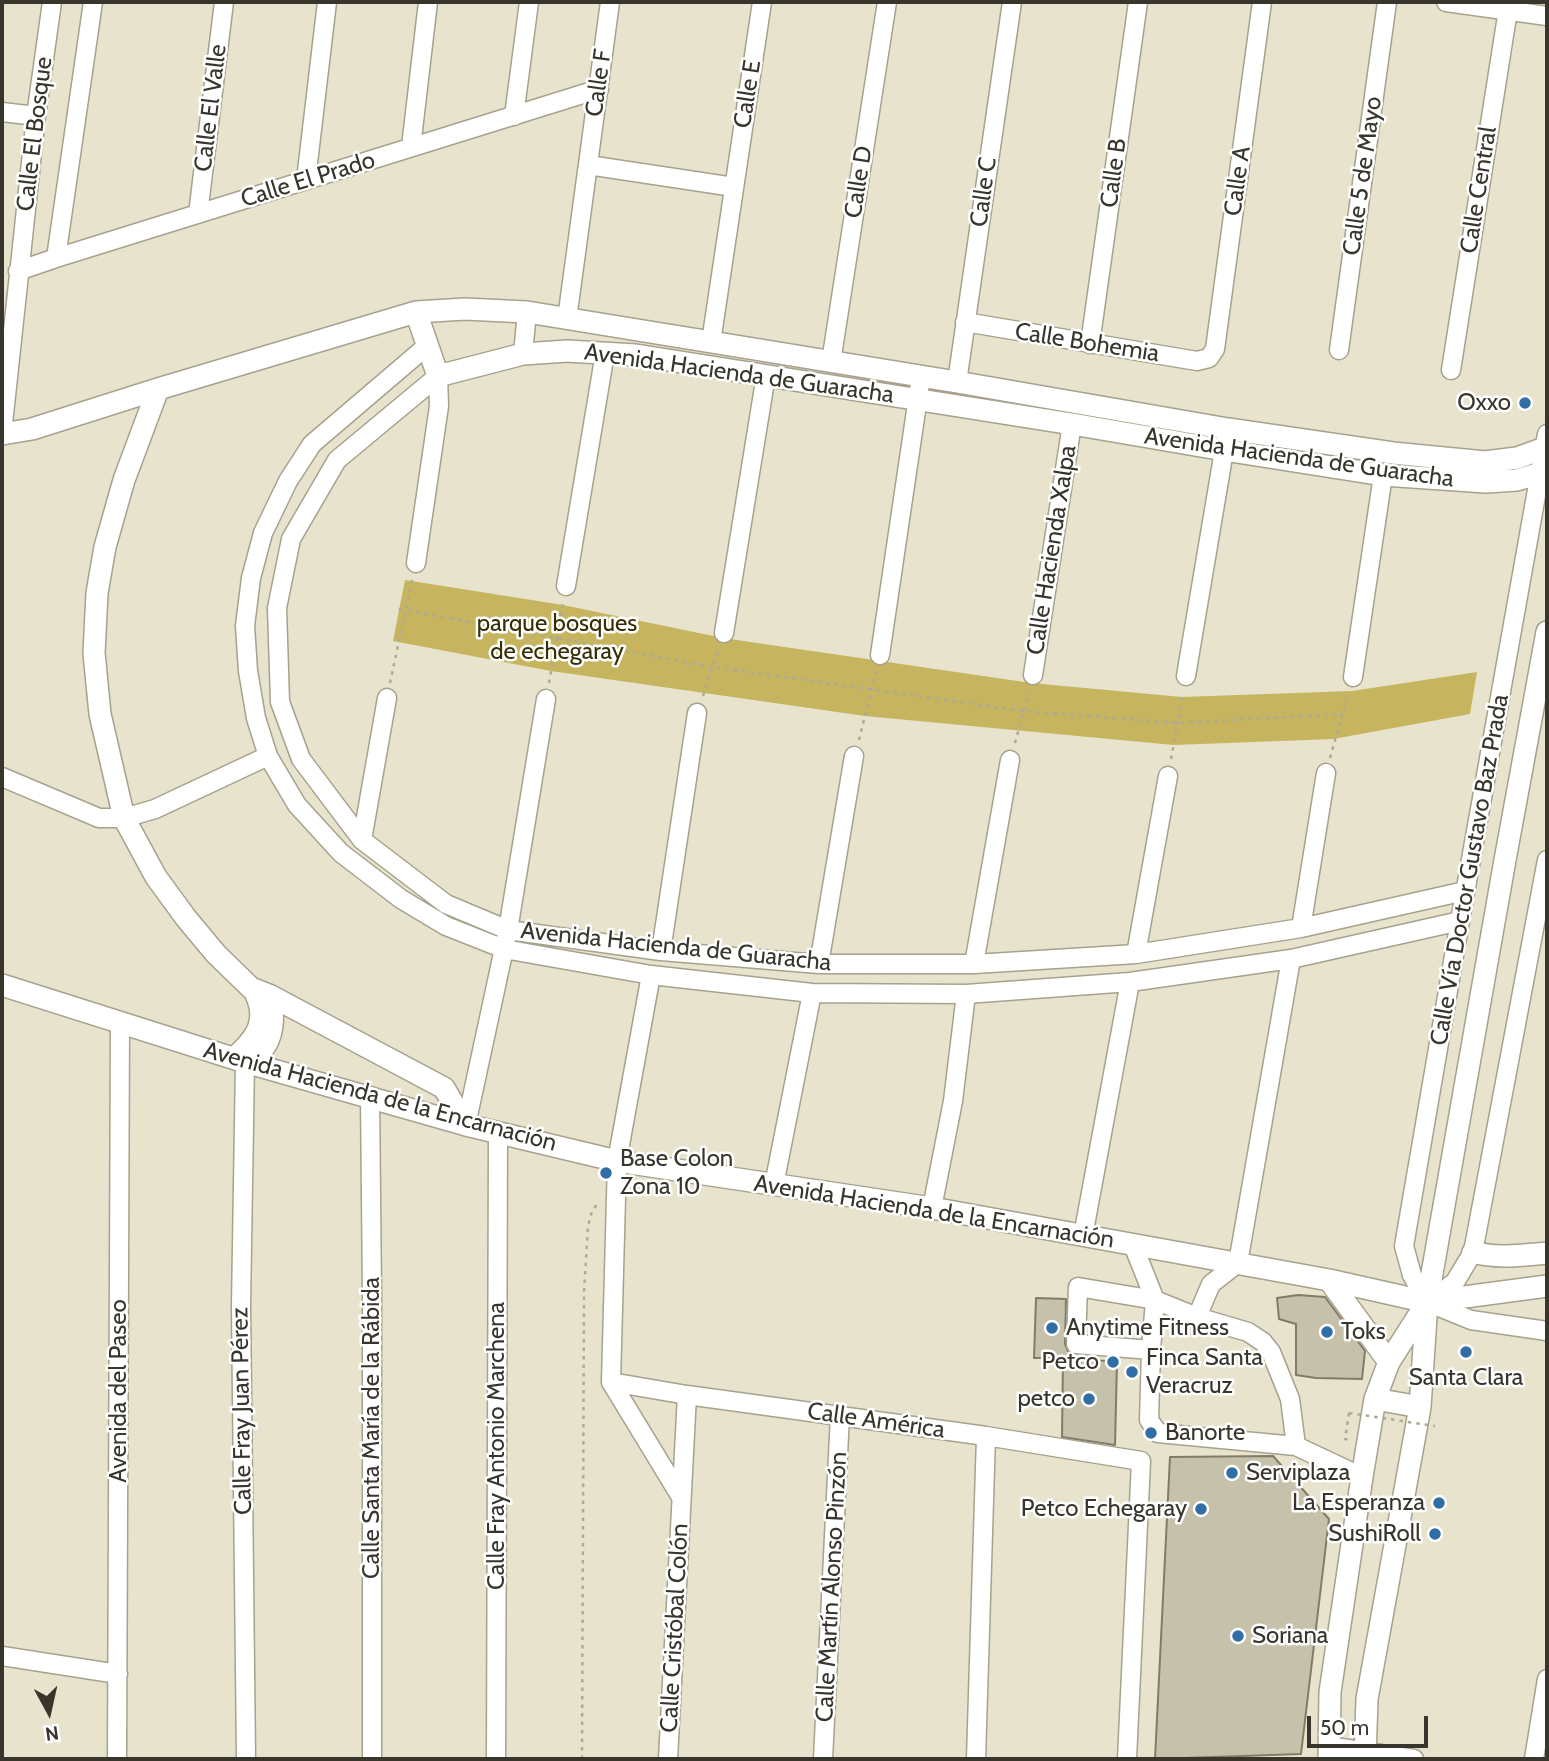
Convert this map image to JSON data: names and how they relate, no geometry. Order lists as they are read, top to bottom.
{
  "streets": {
    "main road": ["Avenida Hacienda de Guaracha", "Calle Vía Doctor Gustavo Baz Prada", "Avenida Hacienda de la Encarnación"],
    "street": [
      "Calle F",
      "Calle E",
      "Calle El Valle",
      "Calle El Bosque",
      "Calle B",
      "Calle 5 de Mayo",
      "Calle El Prado",
      "Calle A",
      "Calle D",
      "Calle Central",
      "Calle C",
      "Calle Bohemia",
      "Calle Hacienda Xalpa",
      "Avenida del Paseo",
      "Calle Fray Juan Pérez",
      "Calle América",
      "Calle Santa María de la Rábida",
      "Calle Fray Antonio Marchena",
      "Calle Martín Alonso Pinzón",
      "Calle Cristóbal Colón"
    ]
  },
  "crossings": [
    ["Calle F", "Calle El Prado"],
    ["Calle F", "Avenida Hacienda de Guaracha"],
    ["Calle E", "Avenida Hacienda de Guaracha"],
    ["Calle El Valle", "Calle El Prado"],
    ["Calle El Bosque", "Calle El Prado"],
    ["Calle El Bosque", "Avenida Hacienda de Guaracha"],
    ["Calle B", "Calle Bohemia"],
    ["Calle A", "Calle Bohemia"],
    ["Calle D", "Avenida Hacienda de Guaracha"],
    ["Calle C", "Calle Bohemia"],
    ["Calle C", "Avenida Hacienda de Guaracha"],
    ["Avenida Hacienda de Guaracha", "Calle Hacienda Xalpa"],
    ["Avenida Hacienda de Guaracha", "Calle Vía Doctor Gustavo Baz Prada"],
    ["Calle Vía Doctor Gustavo Baz Prada", "Avenida Hacienda de la Encarnación"],
    ["Avenida Hacienda de la Encarnación", "Avenida del Paseo"],
    ["Avenida Hacienda de la Encarnación", "Calle Fray Juan Pérez"],
    ["Avenida Hacienda de la Encarnación", "Calle Santa María de la Rábida"],
    ["Avenida Hacienda de la Encarnación", "Calle Fray Antonio Marchena"],
    ["Calle América", "Calle Martín Alonso Pinzón"],
    ["Calle América", "Calle Cristóbal Colón"]
  ],
  "parks": ["parque bosques de echegaray"],
  "places": [
    "Oxxo",
    "Base Colon Zona 10",
    "Anytime Fitness",
    "Toks",
    "Santa Clara",
    "Petco",
    "Finca Santa Veracruz",
    "petco",
    "Banorte",
    "Serviplaza",
    "La Esperanza",
    "Petco Echegaray",
    "SushiRoll",
    "Soriana"
  ],
  "scale_bar": "50 m",
  "north": "bottom"
}
